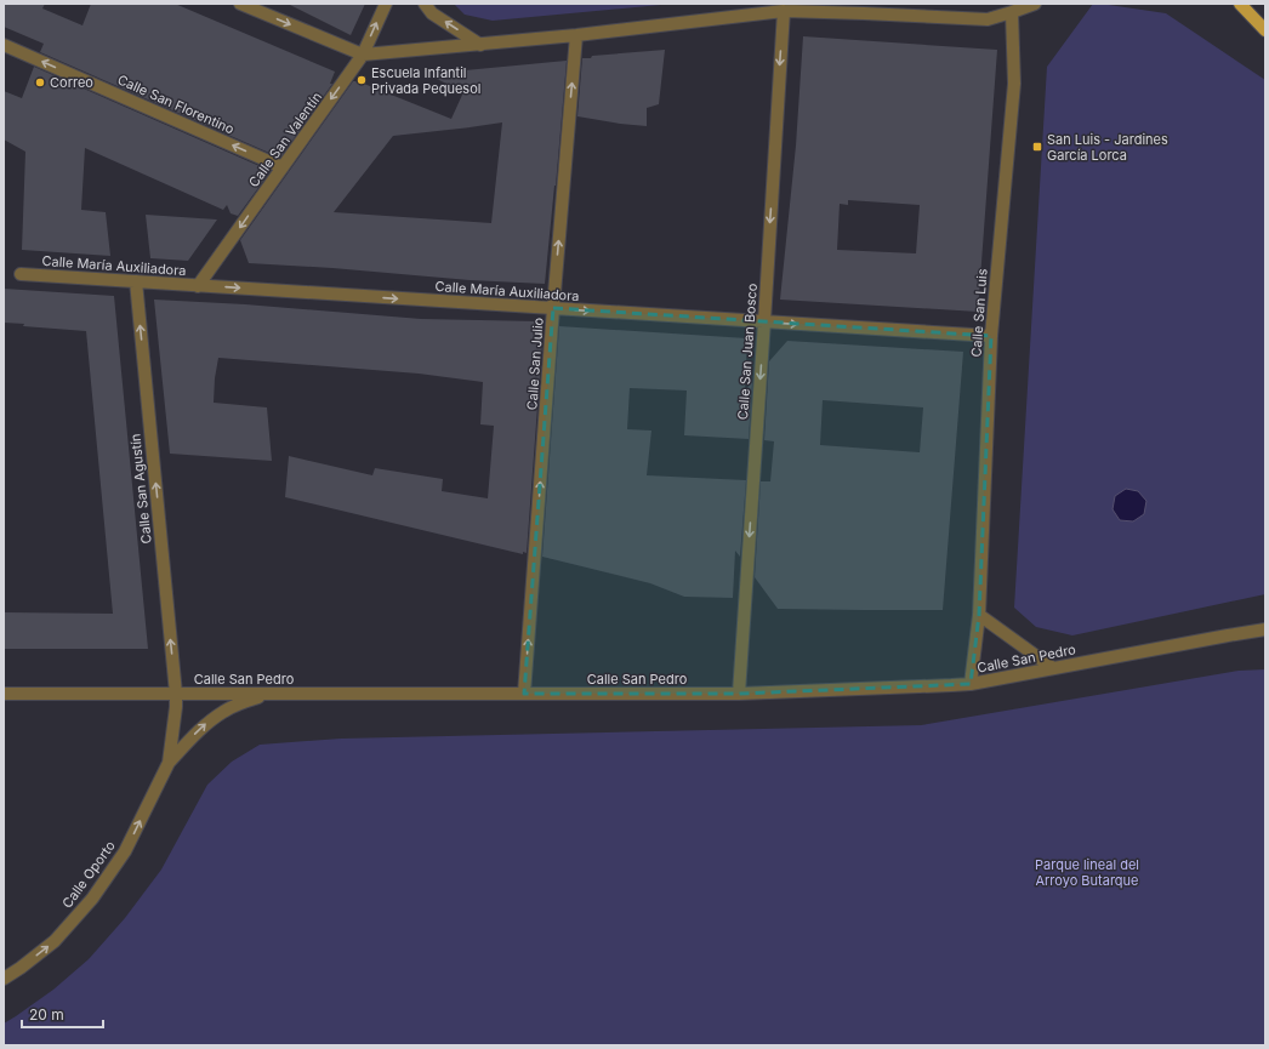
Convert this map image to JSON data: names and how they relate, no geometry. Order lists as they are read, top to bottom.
{
  "streets": {
    "street": [
      "Calle San Florentino",
      "Calle San Valentín",
      "Calle María Auxiliadora",
      "Calle San Luis",
      "Calle San Juan Bosco",
      "Calle San Julio",
      "Calle San Agustín",
      "Calle San Pedro",
      "Calle Oporto"
    ]
  },
  "crossings": [
    ["Calle San Florentino", "Calle San Valentín"],
    ["Calle San Valentín", "Calle María Auxiliadora"],
    ["Calle María Auxiliadora", "Calle San Luis"],
    ["Calle María Auxiliadora", "Calle San Juan Bosco"],
    ["Calle María Auxiliadora", "Calle San Julio"],
    ["Calle María Auxiliadora", "Calle San Agustín"],
    ["Calle San Luis", "Calle San Pedro"],
    ["Calle San Juan Bosco", "Calle San Pedro"],
    ["Calle San Julio", "Calle San Pedro"],
    ["Calle San Agustín", "Calle San Pedro"],
    ["Calle San Agustín", "Calle Oporto"],
    ["Calle San Pedro", "Calle Oporto"]
  ],
  "one_way": [
    "Calle San Florentino",
    "Calle María Auxiliadora",
    "Calle San Juan Bosco",
    "Calle San Julio",
    "Calle San Agustín",
    "Calle Oporto"
  ],
  "parks": ["Parque lineal del Arroyo Butarque"],
  "places": {
    "other": ["Escuela Infantil Privada Pequesol", "Correo"],
    "transit": ["San Luis - Jardines García Lorca"]
  },
  "scale_bar": "20 m"
}
